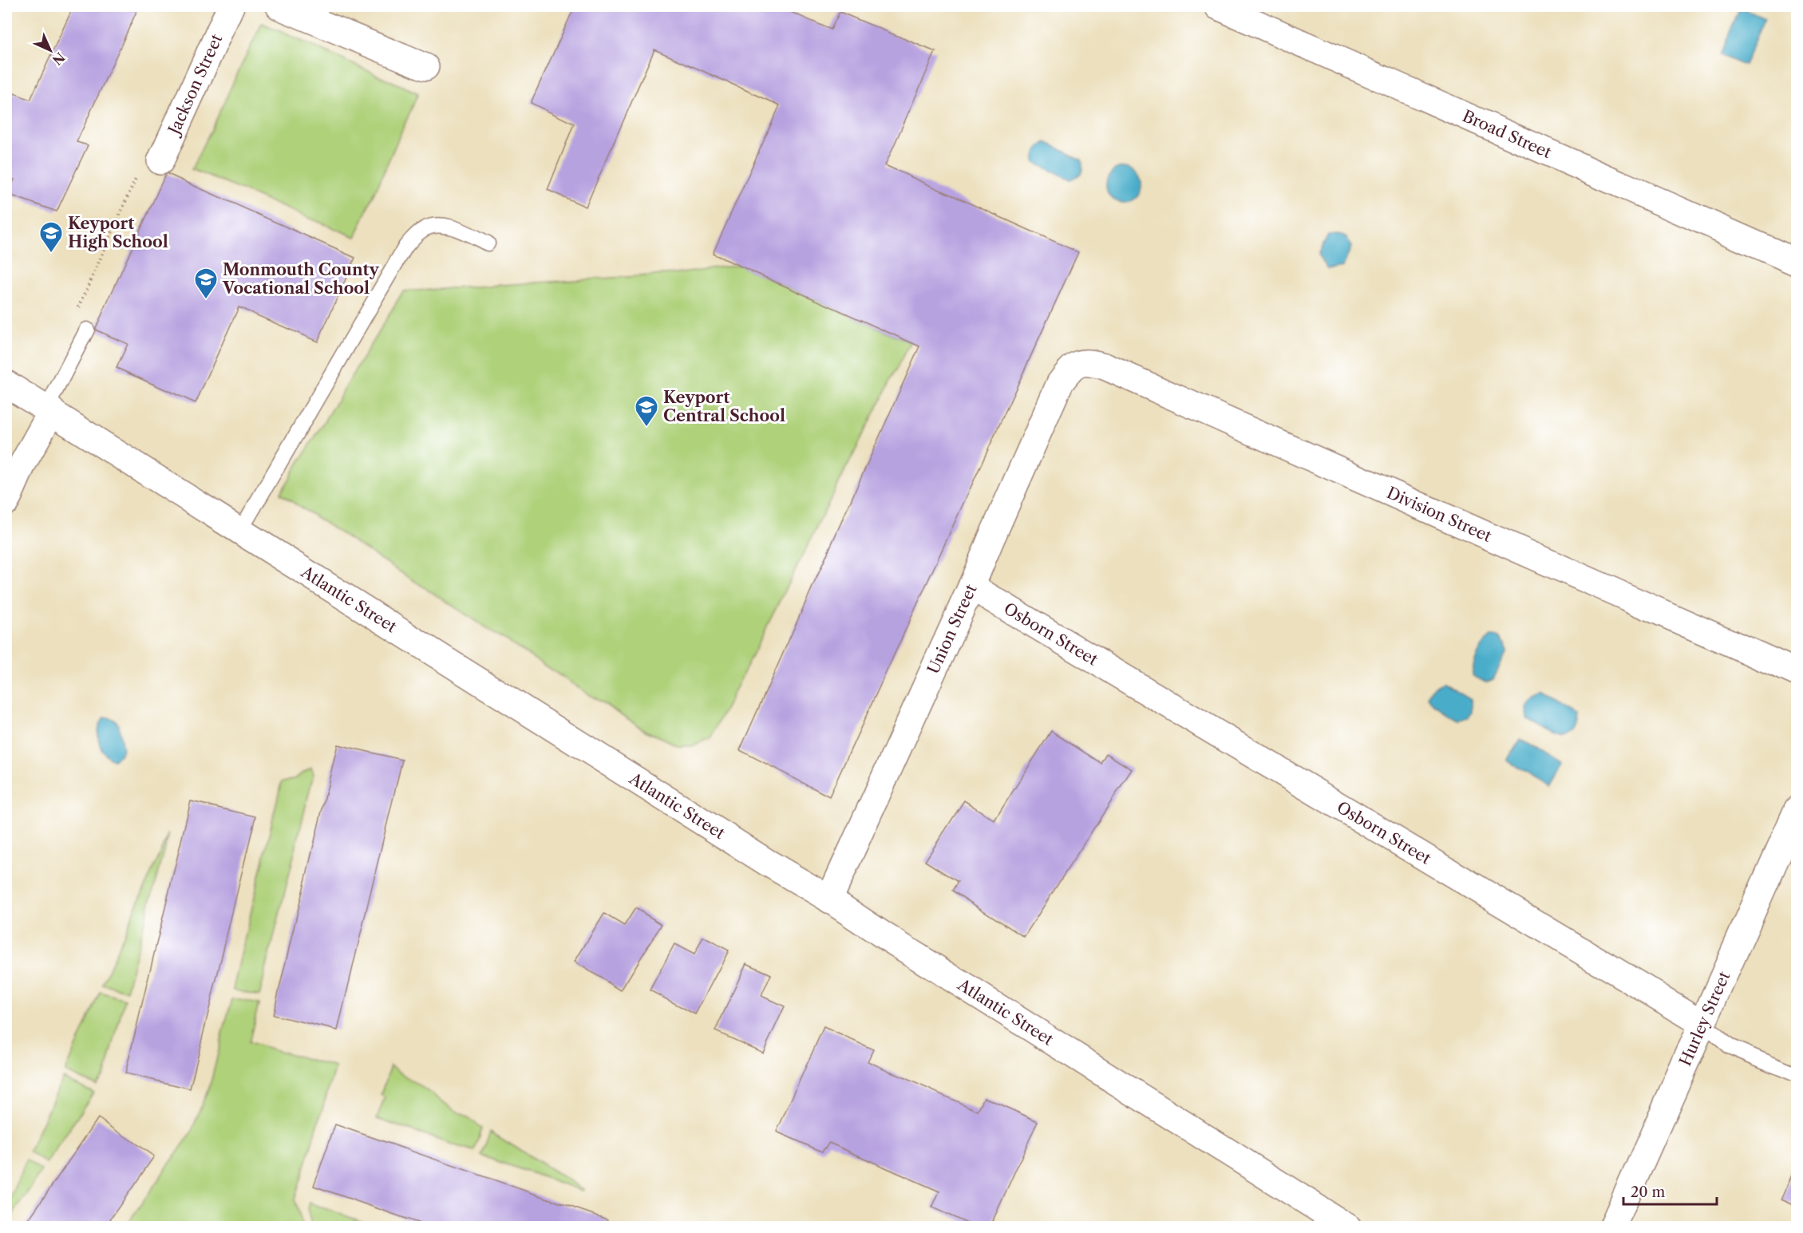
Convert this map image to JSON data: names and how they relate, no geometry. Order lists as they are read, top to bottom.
{
  "streets": {
    "street": [
      "Jackson Street",
      "Broad Street",
      "Division Street",
      "Atlantic Street",
      "Union Street",
      "Osborn Street",
      "Hurley Street"
    ]
  },
  "crossings": [
    ["Division Street", "Union Street"],
    ["Atlantic Street", "Union Street"],
    ["Union Street", "Osborn Street"],
    ["Osborn Street", "Hurley Street"]
  ],
  "places": {
    "school or university": ["Keyport High School", "Monmouth County Vocational School", "Keyport Central School"]
  },
  "scale_bar": "20 m",
  "north": "bottom right"
}
